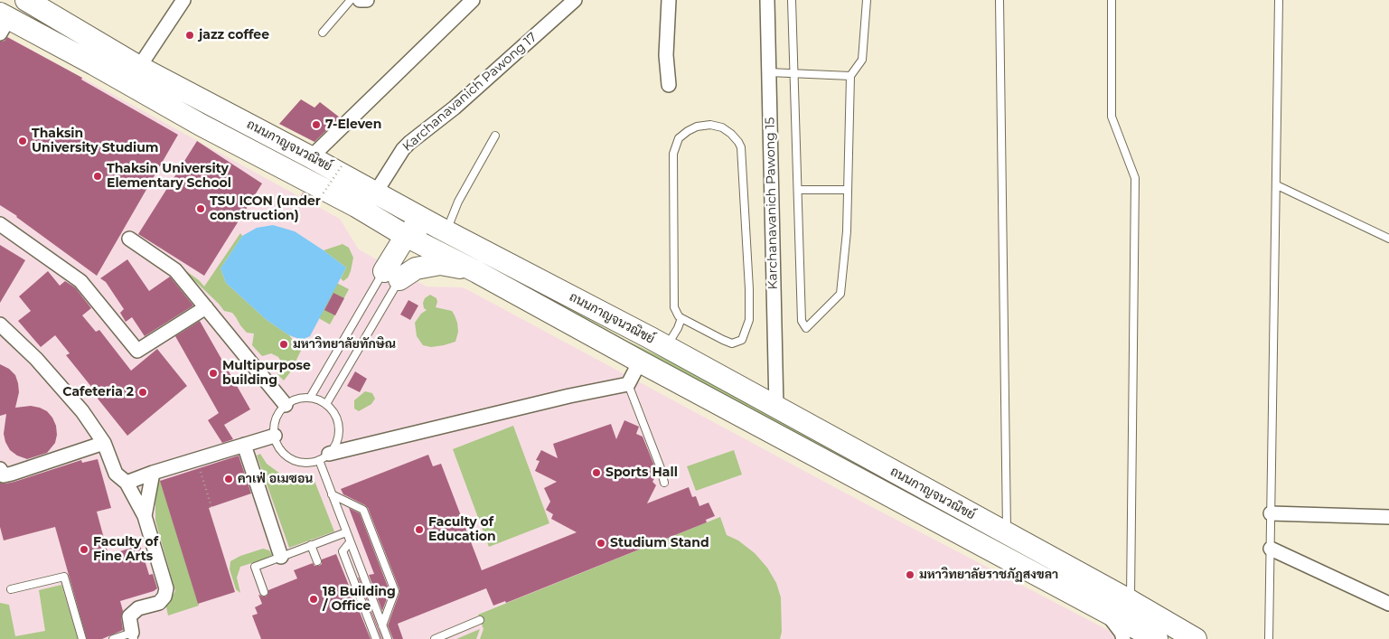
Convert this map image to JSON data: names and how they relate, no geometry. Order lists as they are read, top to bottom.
{
  "streets": {
    "main road": ["ถนนกาญจนวณิชย์"],
    "street": ["Karchanavanich Pawong 17", "Karchanavanich Pawong 15"]
  },
  "crossings": [
    ["Karchanavanich Pawong 17", "ถนนกาญจนวณิชย์"],
    ["ถนนกาญจนวณิชย์", "Karchanavanich Pawong 15"]
  ],
  "places": [
    "jazz coffee",
    "7-Eleven",
    "Thaksin University Studium",
    "Thaksin University Elementary School",
    "TSU ICON (under construction)",
    "มหาวิทยาลัยทักษิณ",
    "Multipurpose building",
    "Cafeteria 2",
    "Sports Hall",
    "คาเฟ่ อเมซอน",
    "Faculty of Education",
    "Studium Stand",
    "Faculty of Fine Arts",
    "มหาวิทยาลัยราชภัฏสงขลา",
    "18 Building / Office"
  ]
}
